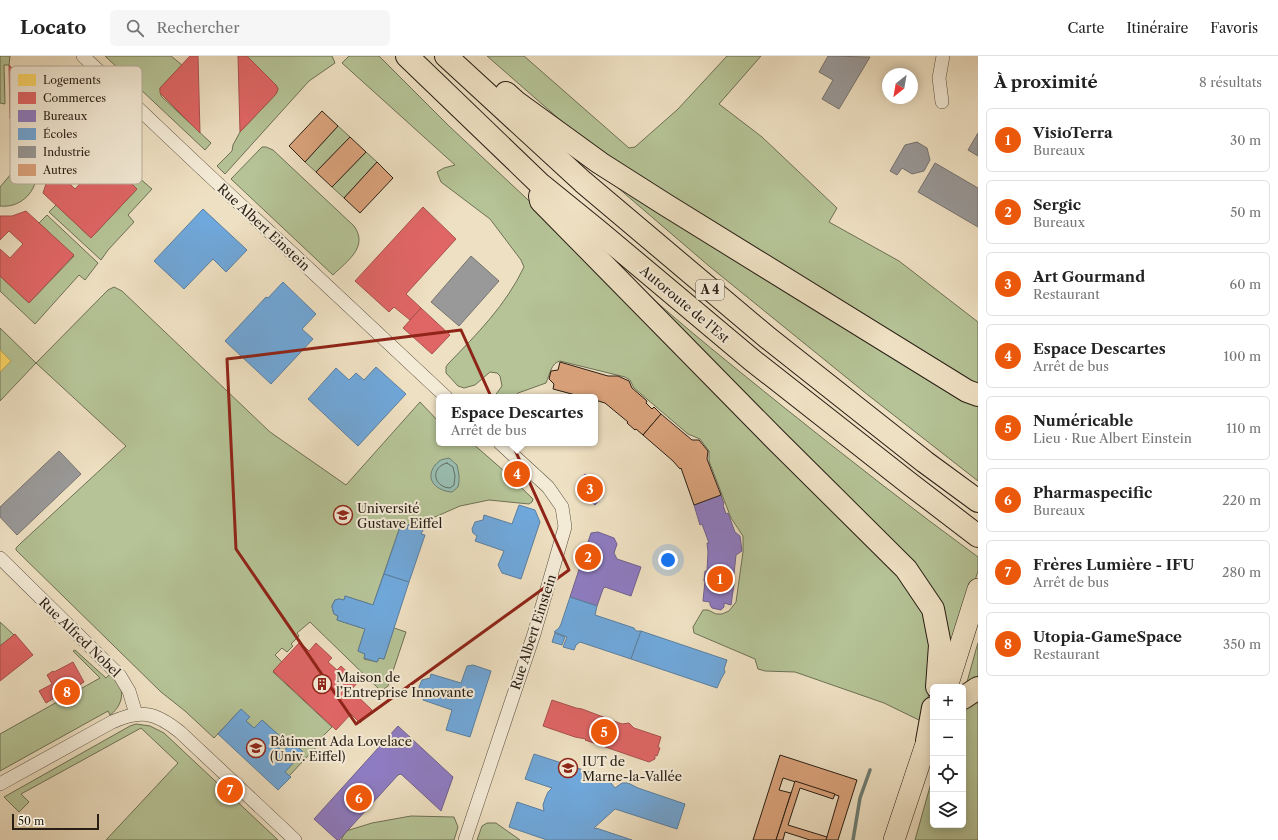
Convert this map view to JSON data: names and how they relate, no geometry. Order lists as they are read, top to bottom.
{
  "streets": {
    "highway": ["A 4", "Autoroute de l’Est"],
    "street": ["Rue Albert Einstein", "Rue Alfred Nobel"]
  },
  "places": {
    "school or university": ["Université Gustave Eiffel", "Bâtiment Ada Lovelace (Univ. Eiffel)", "IUT de Marne-la-Vallée"],
    "building": ["Maison de l’Entreprise Innovante"]
  },
  "legend": [
    "Logements",
    "Commerces",
    "Bureaux",
    "Écoles",
    "Industrie",
    "Autres"
  ],
  "scale_bar": "50 m",
  "north": "bottom left",
  "page": {
    "header": "Locato",
    "search": "Rechercher",
    "nav": ["Carte", "Itinéraire", "Favoris"],
    "heading": ["À proximité", "8 résultats"],
    "list": [
      {
        "mark": "1",
        "name": "VisioTerra",
        "note": "Bureaux",
        "value": "30 m"
      },
      {
        "mark": "2",
        "name": "Sergic",
        "note": "Bureaux",
        "value": "50 m"
      },
      {
        "mark": "3",
        "name": "Art Gourmand",
        "note": "Restaurant",
        "value": "60 m"
      },
      {
        "mark": "4",
        "name": "Espace Descartes",
        "note": "Arrêt de bus",
        "value": "100 m"
      },
      {
        "mark": "5",
        "name": "Numéricable",
        "note": "Lieu · Rue Albert Einstein",
        "value": "110 m"
      },
      {
        "mark": "6",
        "name": "Pharmaspecific",
        "note": "Bureaux",
        "value": "220 m"
      },
      {
        "mark": "7",
        "name": "Frères Lumière - IFU",
        "note": "Arrêt de bus",
        "value": "280 m"
      },
      {
        "mark": "8",
        "name": "Utopia-GameSpace",
        "note": "Restaurant",
        "value": "350 m"
      }
    ],
    "popup": ["Espace Descartes", "Arrêt de bus"],
    "pins": [
      "4",
      "3",
      "2",
      "1",
      "8",
      "5",
      "7",
      "6"
    ],
    "map_buttons": ["+", "−"],
    "scale": "50 m"
  }
}
